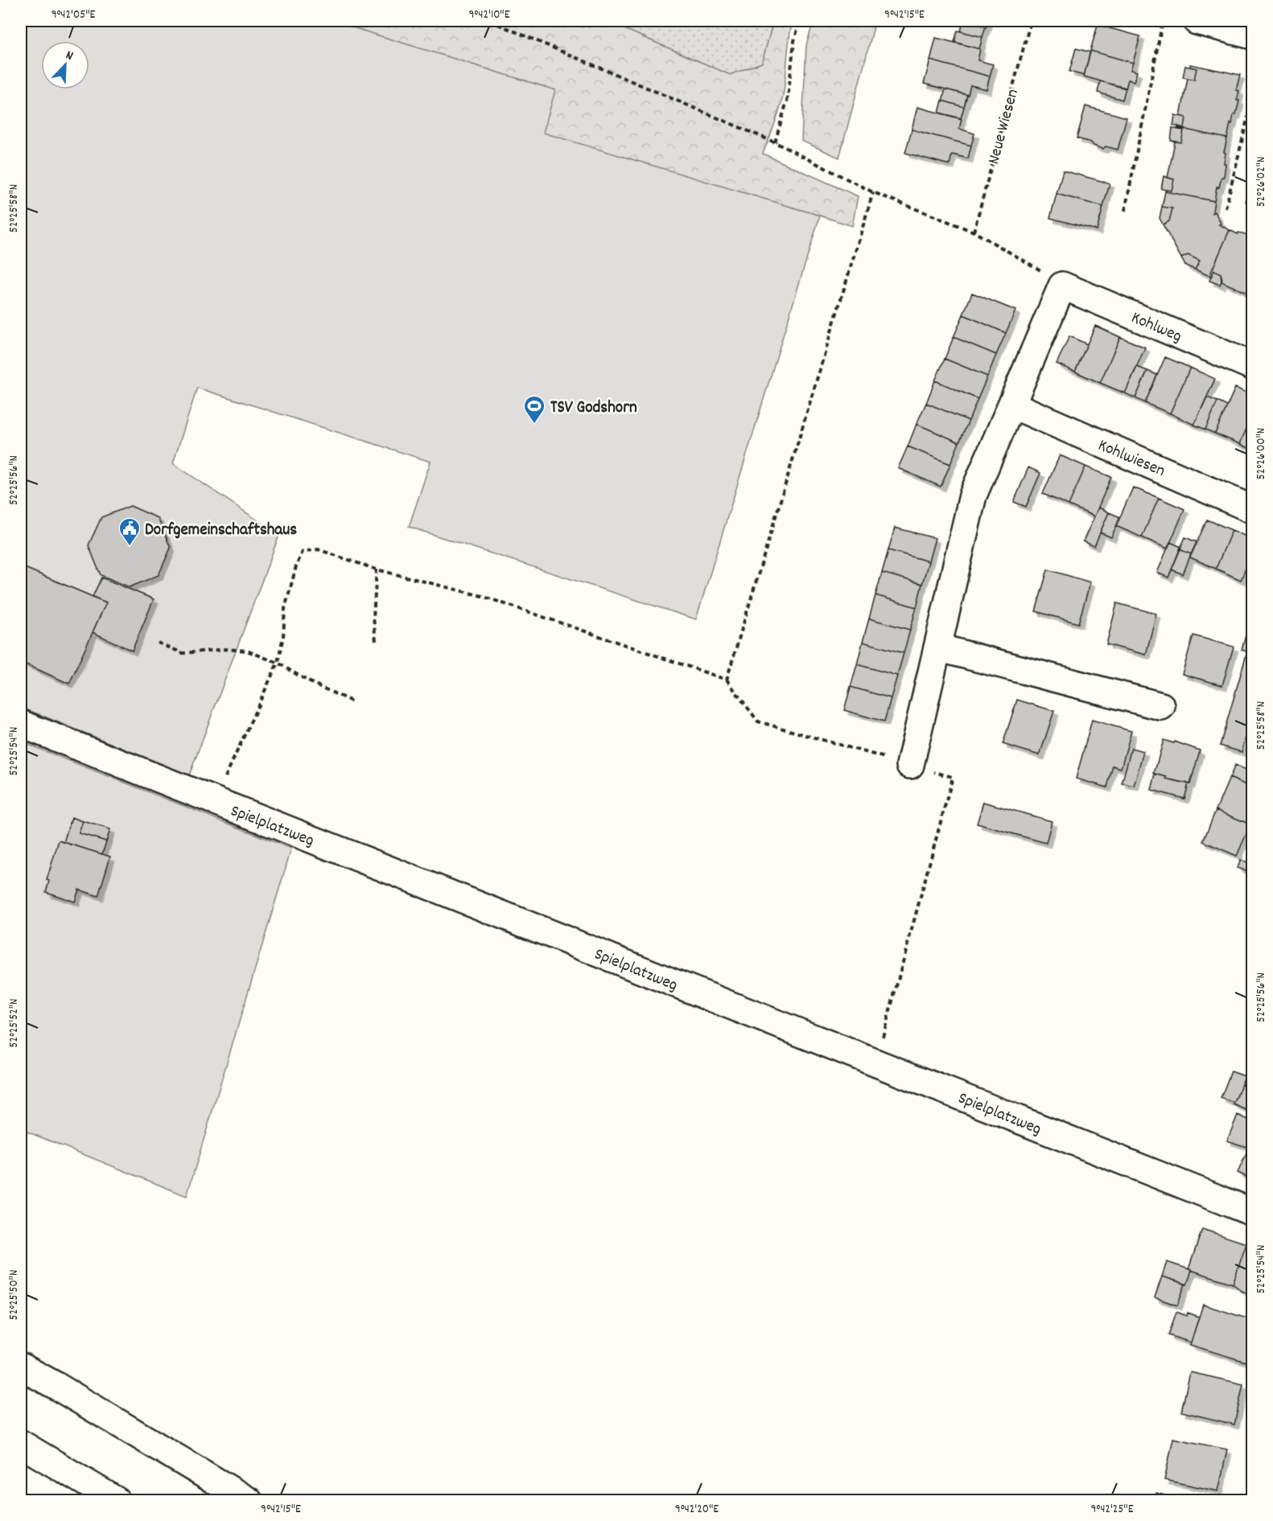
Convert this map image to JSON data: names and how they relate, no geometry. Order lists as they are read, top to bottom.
{
  "streets": {
    "main road": ["Kohlweg", "Kohlwiesen", "Spielplatzweg"],
    "path": ["Neue Wiesen"]
  },
  "places": {
    "sports": ["TSV Godshorn"],
    "public building": ["Dorfgemeinschaftshaus"]
  },
  "north": "top right",
  "coordinates": [
    "9°42'05\"E",
    "9°42'10\"E",
    "9°42'15\"E",
    "52°26'02\"N",
    "52°25'58\"N",
    "52°26'00\"N",
    "52°25'56\"N",
    "52°25'54\"N",
    "52°25'52\"N",
    "52°25'50\"N",
    "9°42'20\"E",
    "9°42'25\"E"
  ]
}
